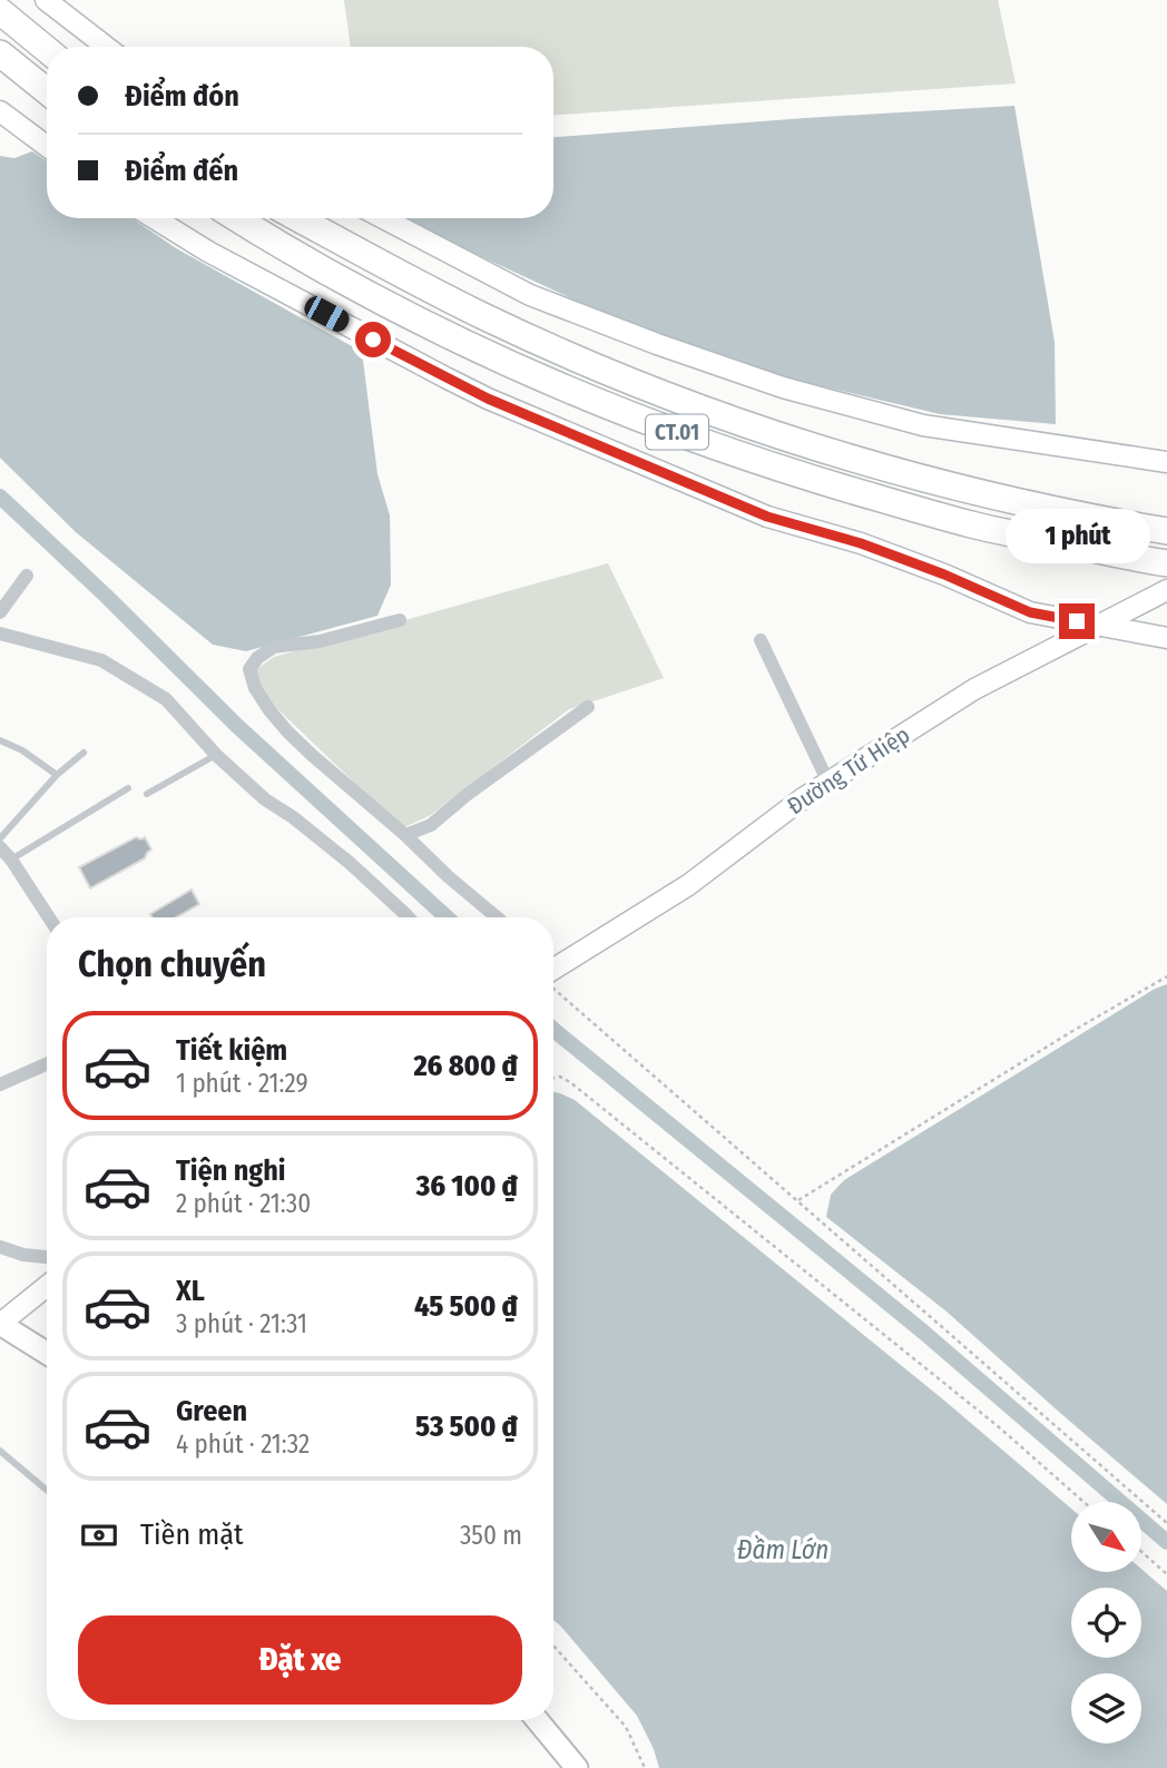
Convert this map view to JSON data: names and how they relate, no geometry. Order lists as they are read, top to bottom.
{
  "streets": {
    "highway": ["CT.01"],
    "street": ["Đường Tứ Hiệp"]
  },
  "water": ["Đầm Lớn"],
  "north": "bottom right",
  "page": {
    "banner": ["Điểm đón", "Điểm đến"],
    "bubble": "1 phút",
    "heading": "Chọn chuyến",
    "list": [
      {
        "name": "Tiết kiệm",
        "note": "1 phút · 21:29",
        "value": "26 800 ₫"
      },
      {
        "name": "Tiện nghi",
        "note": "2 phút · 21:30",
        "value": "36 100 ₫"
      },
      {
        "name": "XL",
        "note": "3 phút · 21:31",
        "value": "45 500 ₫"
      },
      {
        "name": "Green",
        "note": "4 phút · 21:32",
        "value": "53 500 ₫"
      }
    ],
    "pay": ["Tiền mặt", "350 m"],
    "buttons": "Đặt xe"
  }
}
